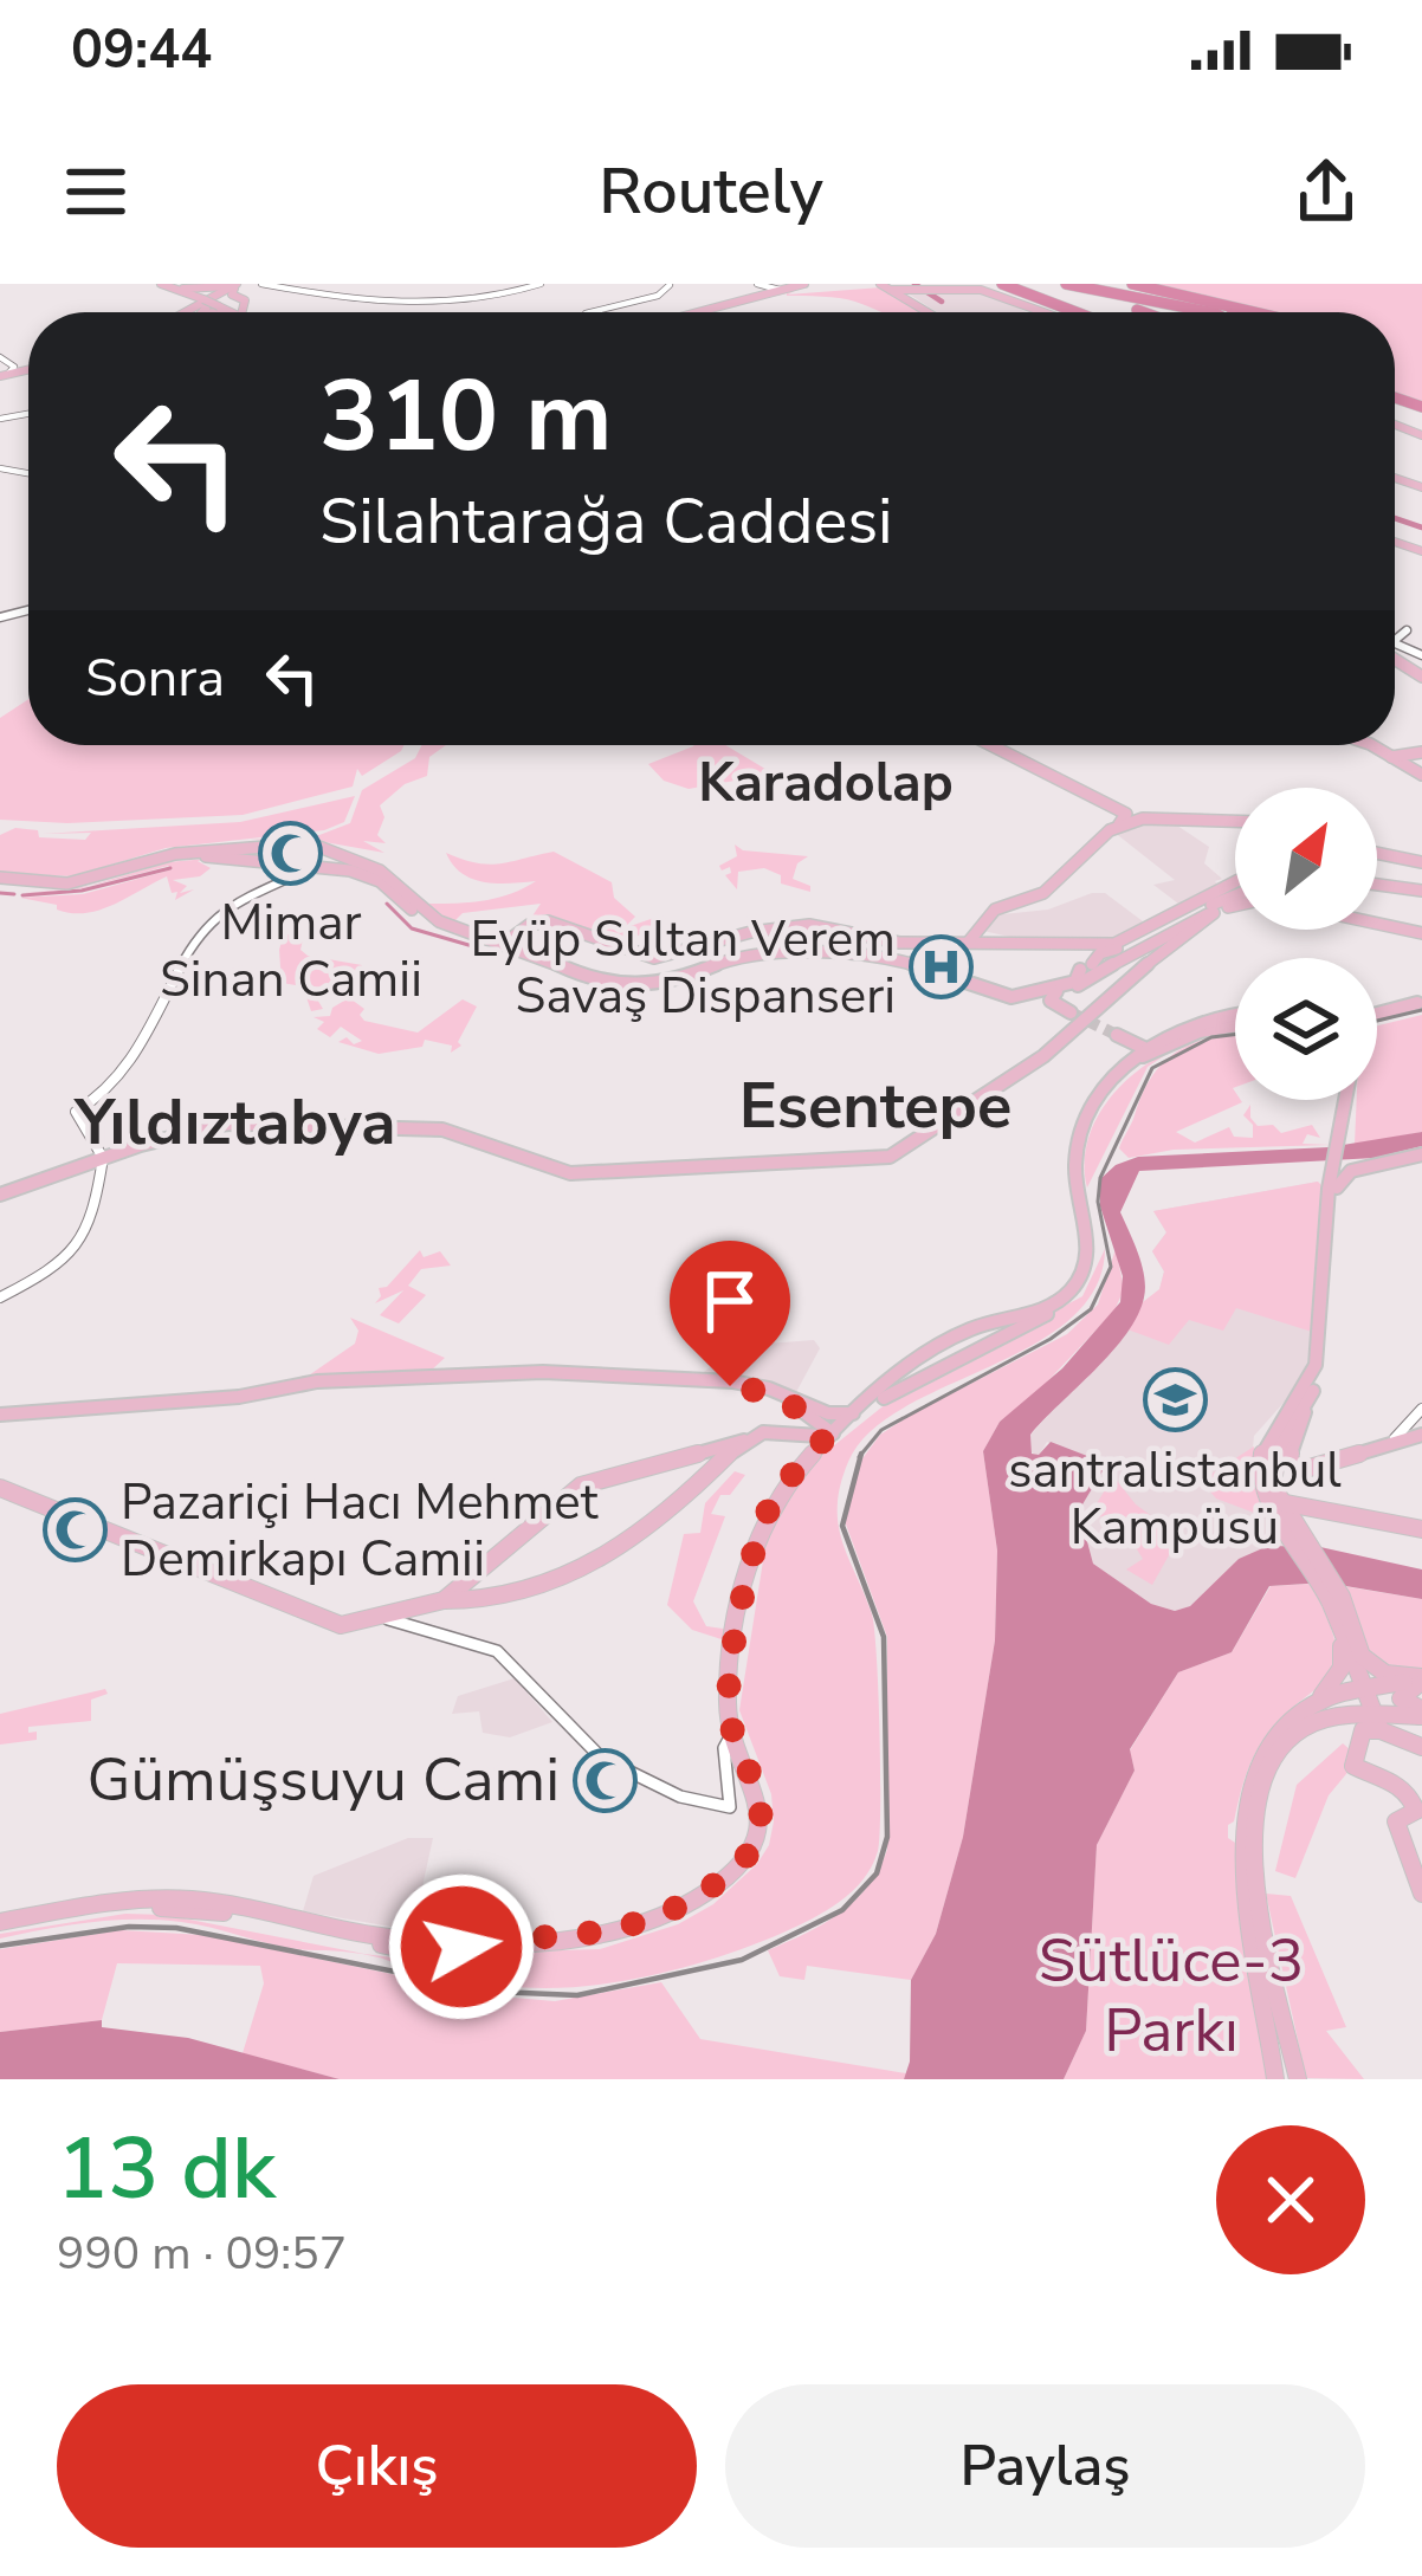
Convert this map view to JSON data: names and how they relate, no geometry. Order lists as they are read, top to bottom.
{
  "districts": ["Karadolap", "Esentepe", "Yıldıztabya"],
  "parks": ["Sütlüce-3 Parkı"],
  "places": {
    "mosque": ["Mimar Sinan Camii", "Pazariçi Hacı Mehmet Demirkapı Camii", "Gümüşsuyu Cami"],
    "hospital": ["Eyüp Sultan Verem Savaş Dispanseri"],
    "school or university": ["santralistanbul Kampüsü"]
  },
  "north": "top right",
  "page": {
    "status": "09:44",
    "header": "Routely",
    "turn": ["310 m", "Silahtarağa Caddesi"],
    "then": "Sonra",
    "heading": ["13 dk", "990 m · 09:57"],
    "buttons": ["Çıkış", "Paylaş"]
  }
}
